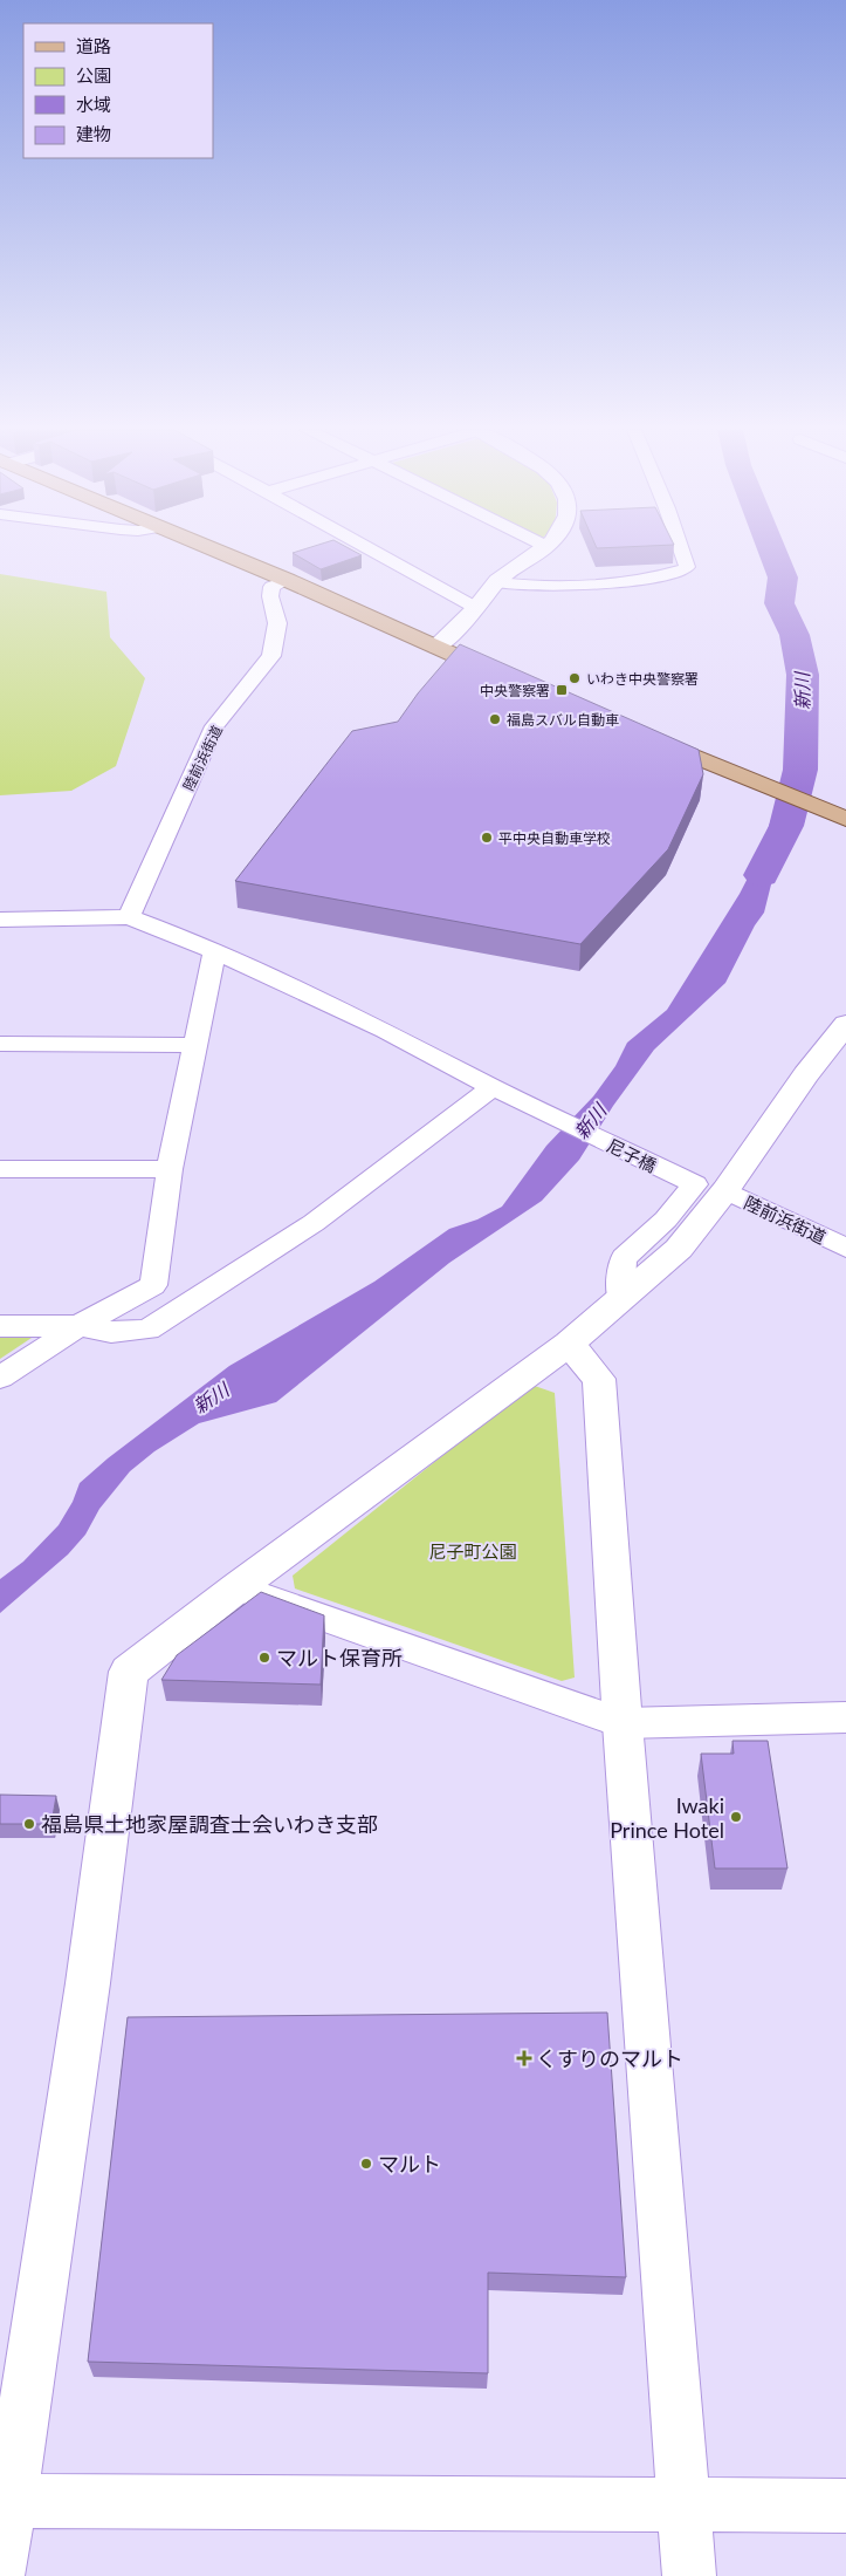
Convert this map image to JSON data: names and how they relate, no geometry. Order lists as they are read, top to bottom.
{
  "streets": {
    "street": ["陸前浜街道", "尼子橋"]
  },
  "crossings": [
    ["陸前浜街道", "尼子橋"]
  ],
  "water": ["新川"],
  "parks": ["尼子町公園"],
  "places": {
    "other": [
      "いわき中央警察署",
      "福島スバル自動車",
      "平中央自動車学校",
      "マルト保育所",
      "Iwaki Prince Hotel",
      "福島県土地家屋調査士会いわき支部",
      "マルト"
    ],
    "transit": ["中央警察署"],
    "health": ["くすりのマルト"]
  },
  "legend": [
    "道路",
    "公園",
    "水域",
    "建物"
  ]
}
